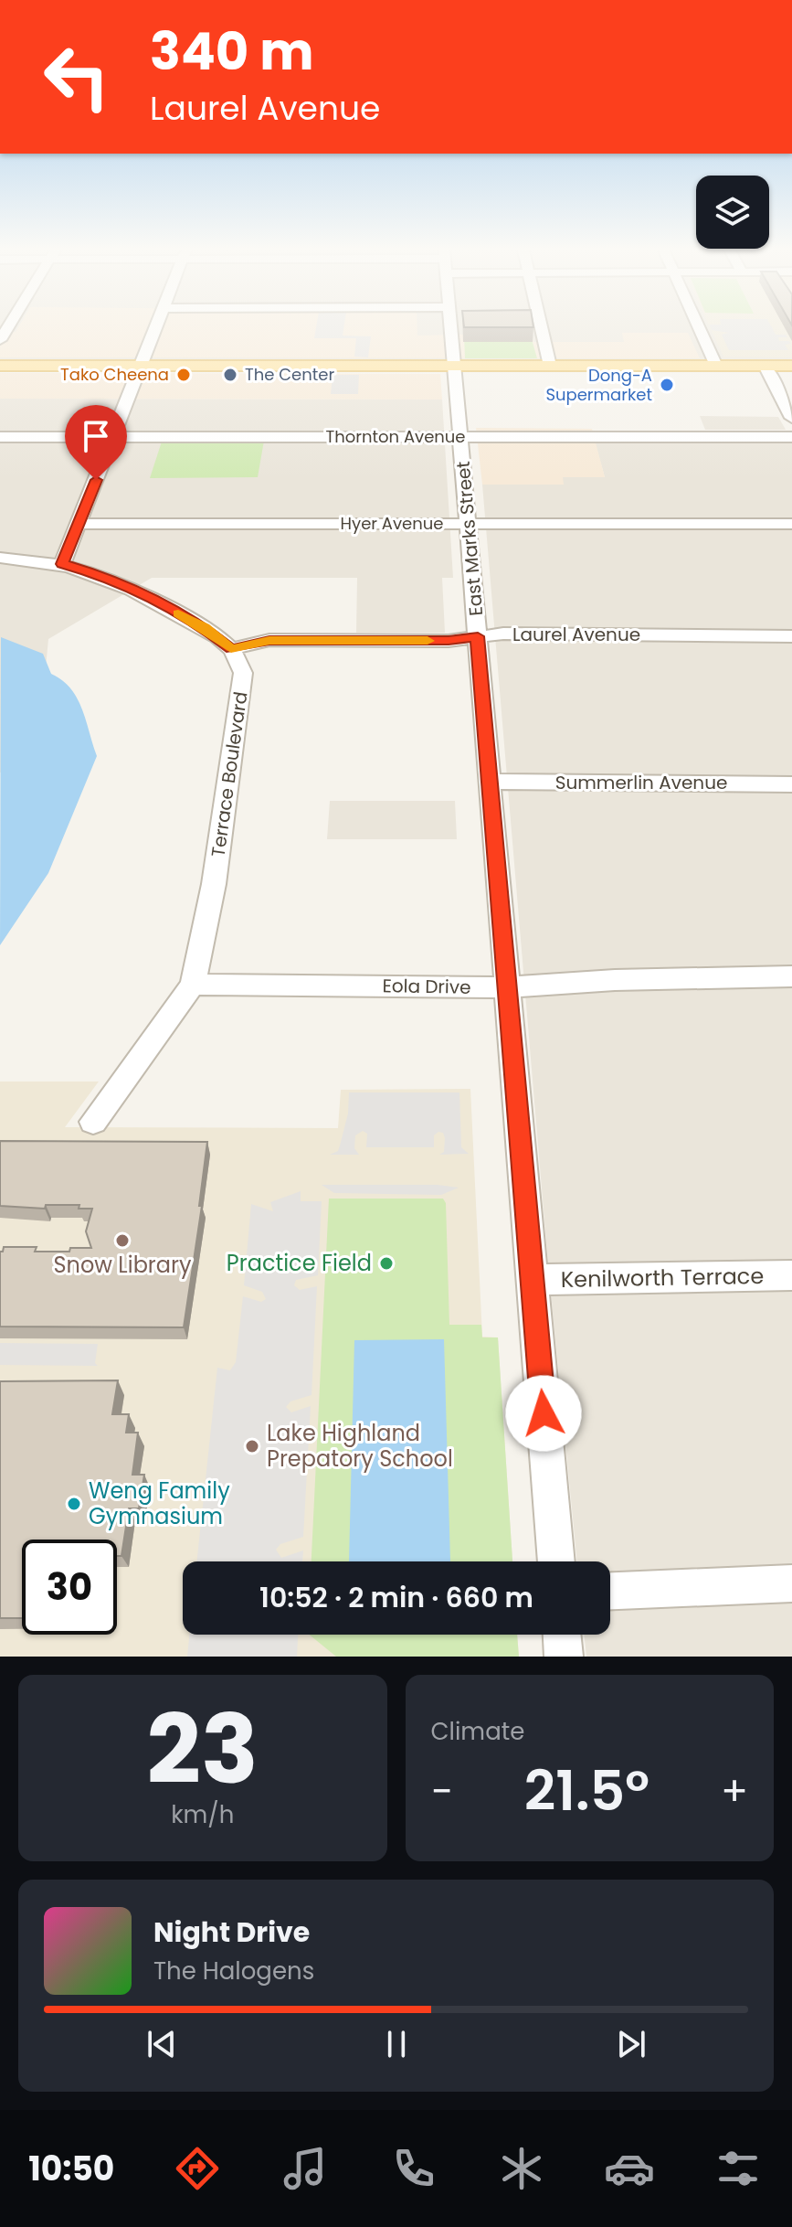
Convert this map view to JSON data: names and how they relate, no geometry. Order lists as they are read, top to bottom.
{
  "streets": {
    "street": [
      "Thornton Avenue",
      "Hyer Avenue",
      "East Marks Street",
      "Laurel Avenue",
      "Terrace Boulevard",
      "Summerlin Avenue",
      "Eola Drive",
      "Kenilworth Terrace"
    ]
  },
  "crossings": [
    ["Thornton Avenue", "East Marks Street"],
    ["Hyer Avenue", "East Marks Street"],
    ["East Marks Street", "Laurel Avenue"],
    ["East Marks Street", "Summerlin Avenue"],
    ["East Marks Street", "Eola Drive"],
    ["East Marks Street", "Kenilworth Terrace"],
    ["Laurel Avenue", "Terrace Boulevard"],
    ["Terrace Boulevard", "Eola Drive"]
  ],
  "places": [
    "Tako Cheena",
    "The Center",
    "Dong-A Supermarket",
    "Snow Library",
    "Practice Field",
    "Lake Highland Prepatory School",
    "Weng Family Gymnasium"
  ],
  "page": {
    "turn": ["340 m", "Laurel Avenue"],
    "limit": "30",
    "trip": "10:52 · 2 min · 660 m",
    "tile": [
      ["23", "km/h"],
      "Climate"
    ],
    "heat": ["−", "21.5°", "+"],
    "song": ["Night Drive", "The Halogens"],
    "tabs": "10:50"
  }
}
